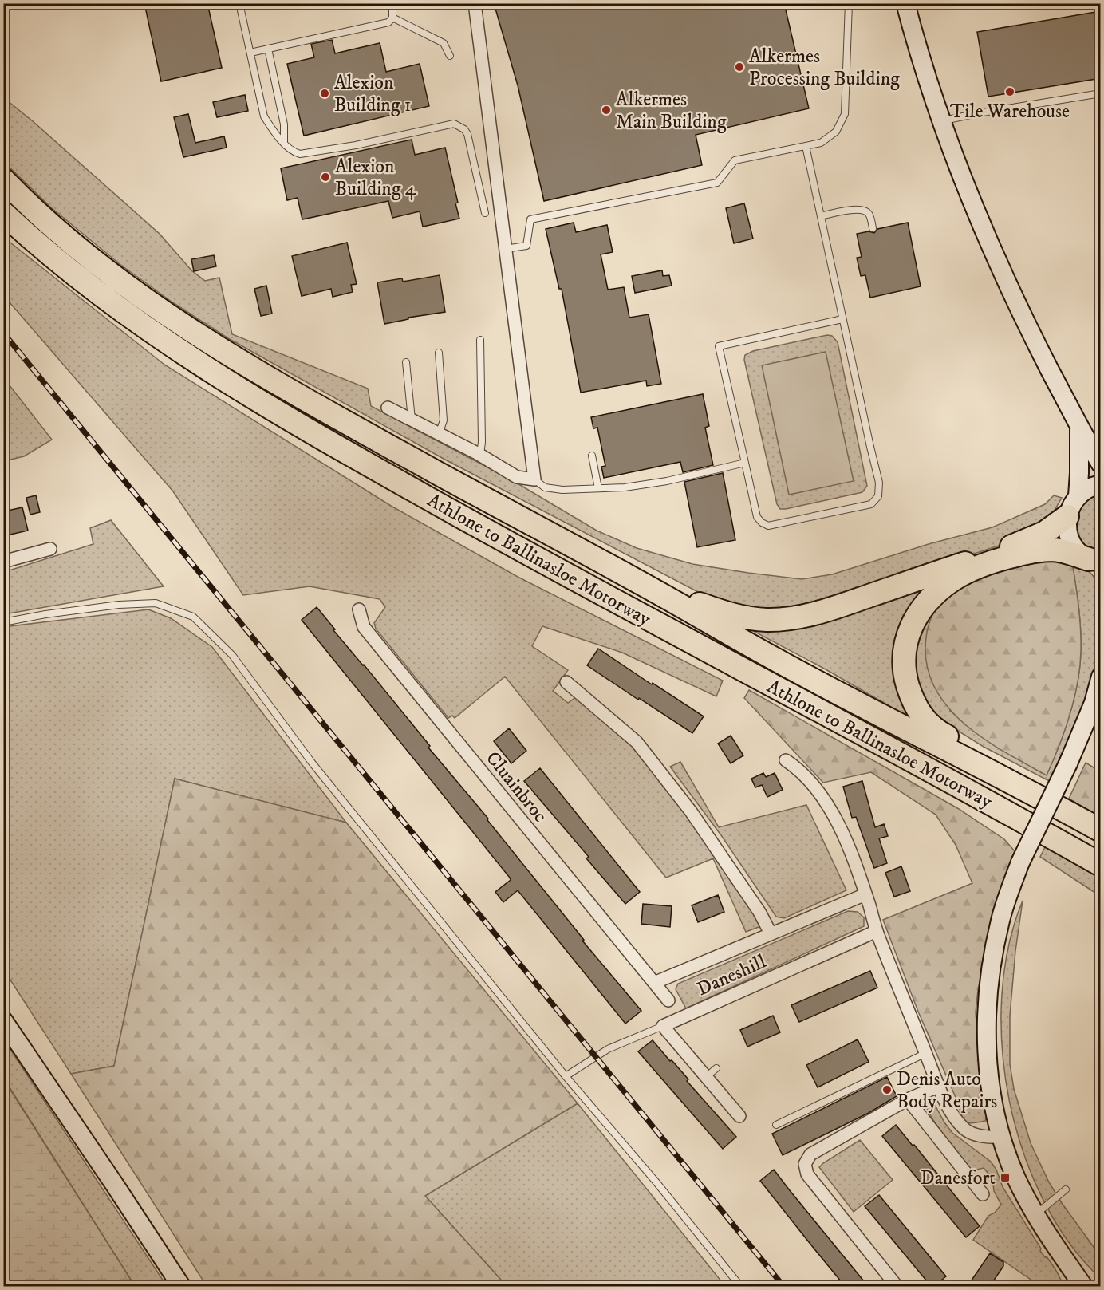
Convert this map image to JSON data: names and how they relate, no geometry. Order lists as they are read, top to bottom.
{
  "streets": {
    "highway": ["Athlone to Ballinasloe Motorway"],
    "street": ["Cluainbroc", "Daneshill"]
  },
  "places": {
    "other": [
      "Alkermes Processing Building",
      "Tile Warehouse",
      "Alexion Building 1",
      "Alkermes Main Building",
      "Alexion Building 4",
      "Denis Auto Body Repairs"
    ],
    "transit": ["Danesfort"]
  }
}
